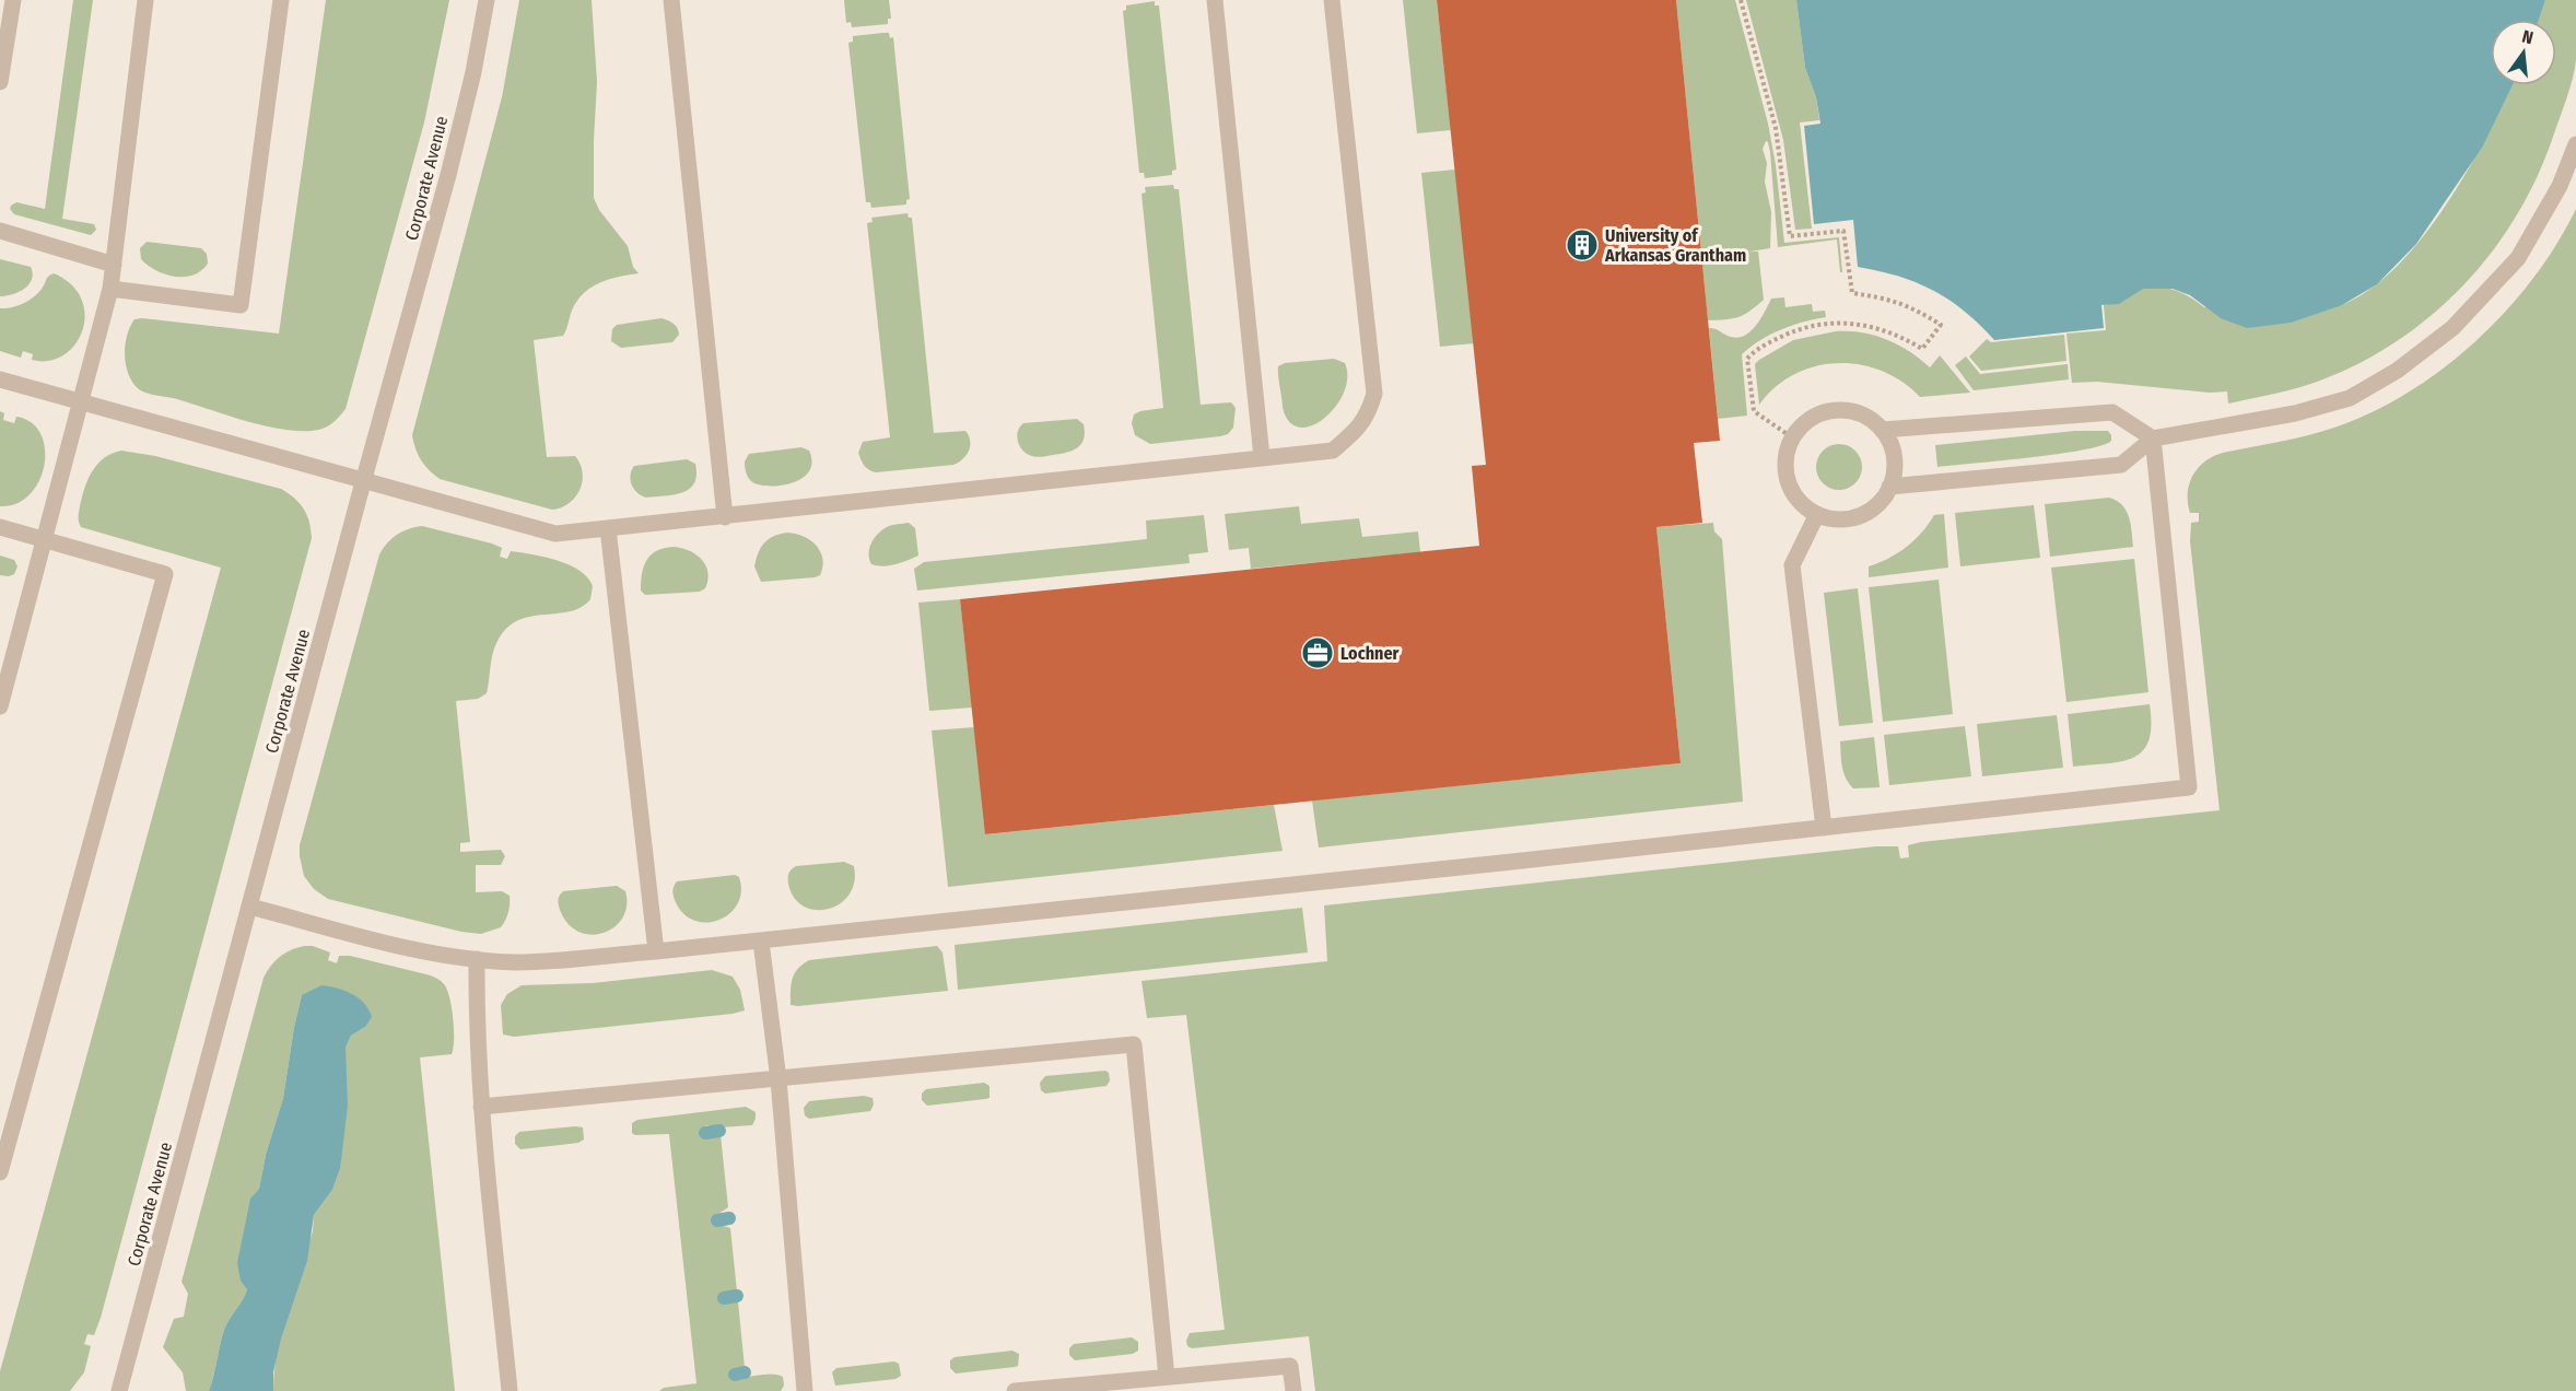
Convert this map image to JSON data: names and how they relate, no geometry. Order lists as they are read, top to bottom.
{
  "streets": {
    "street": ["Corporate Avenue"]
  },
  "places": {
    "building": ["University of Arkansas Grantham"],
    "office": ["Lochner"]
  },
  "north": "top"
}
